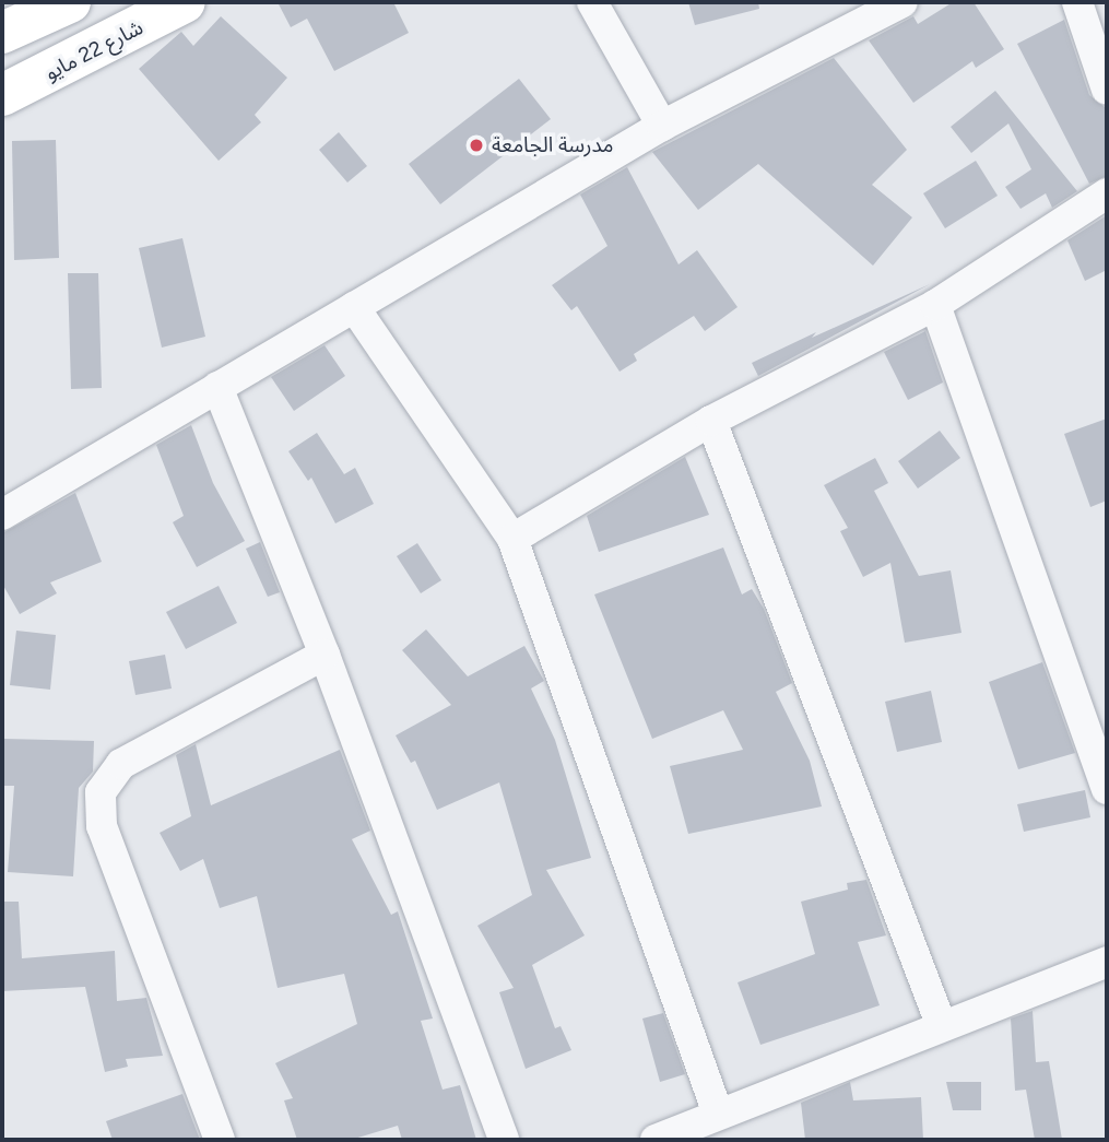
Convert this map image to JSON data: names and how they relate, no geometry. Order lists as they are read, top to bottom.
{
  "streets": {
    "main road": ["شارع 22 مايو"]
  },
  "places": ["مدرسة الجامعة"]
}
